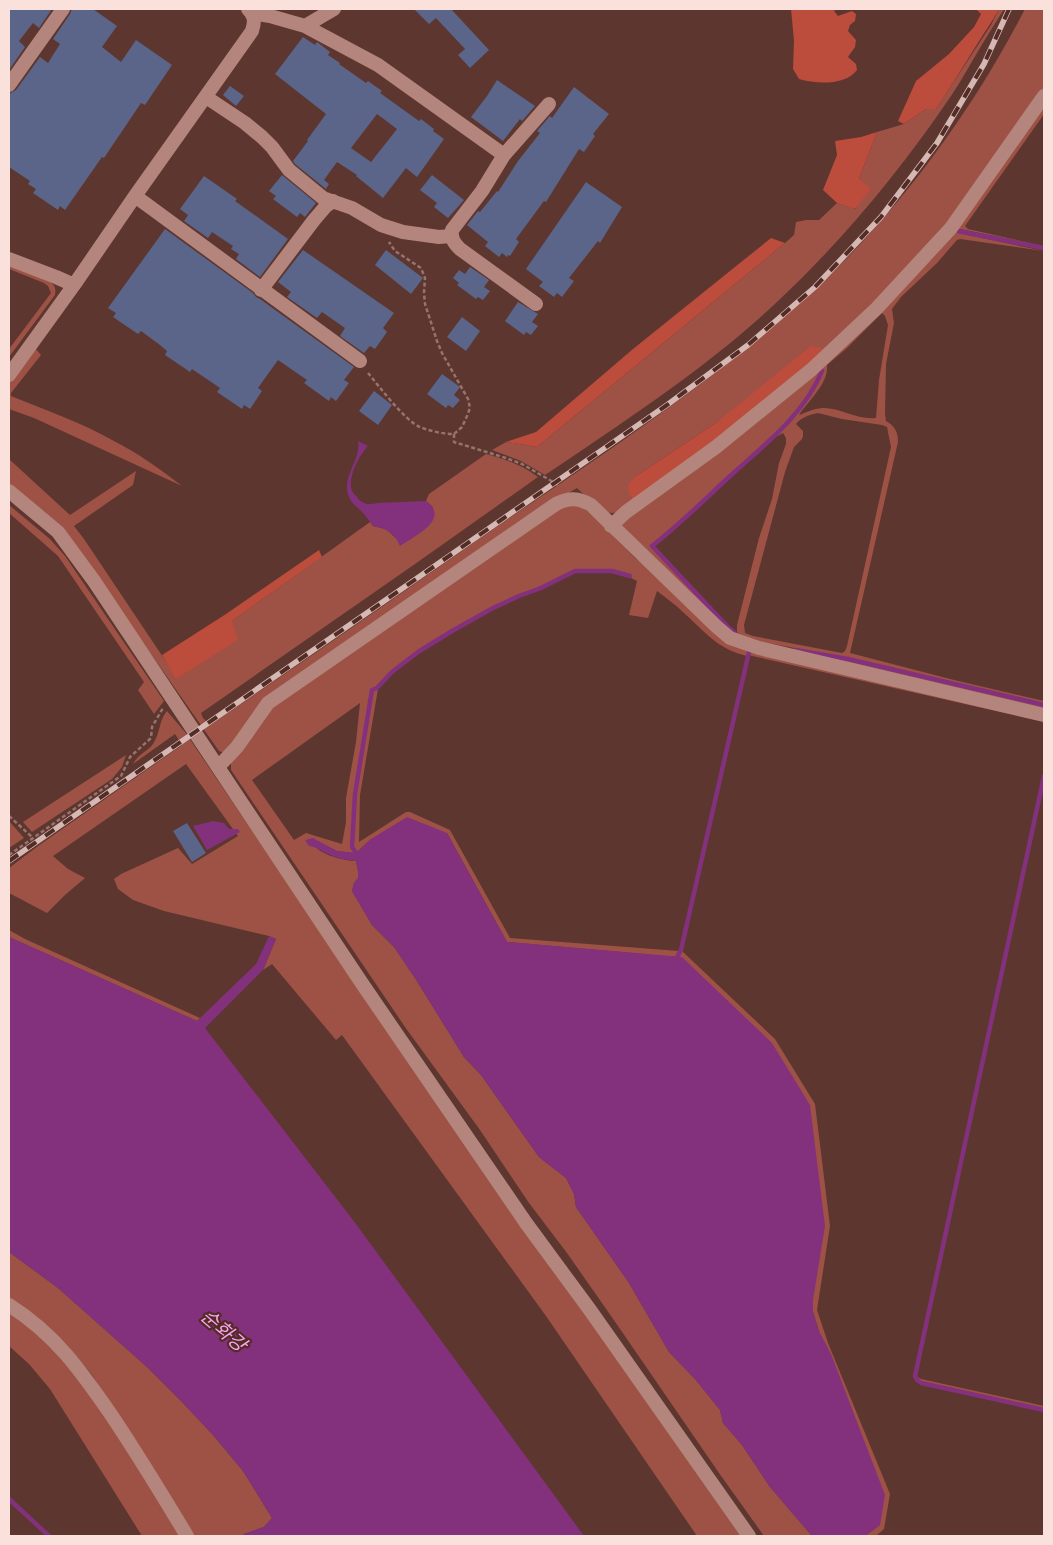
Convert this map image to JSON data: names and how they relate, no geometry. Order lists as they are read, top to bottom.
{
  "water": ["순화강"]
}
